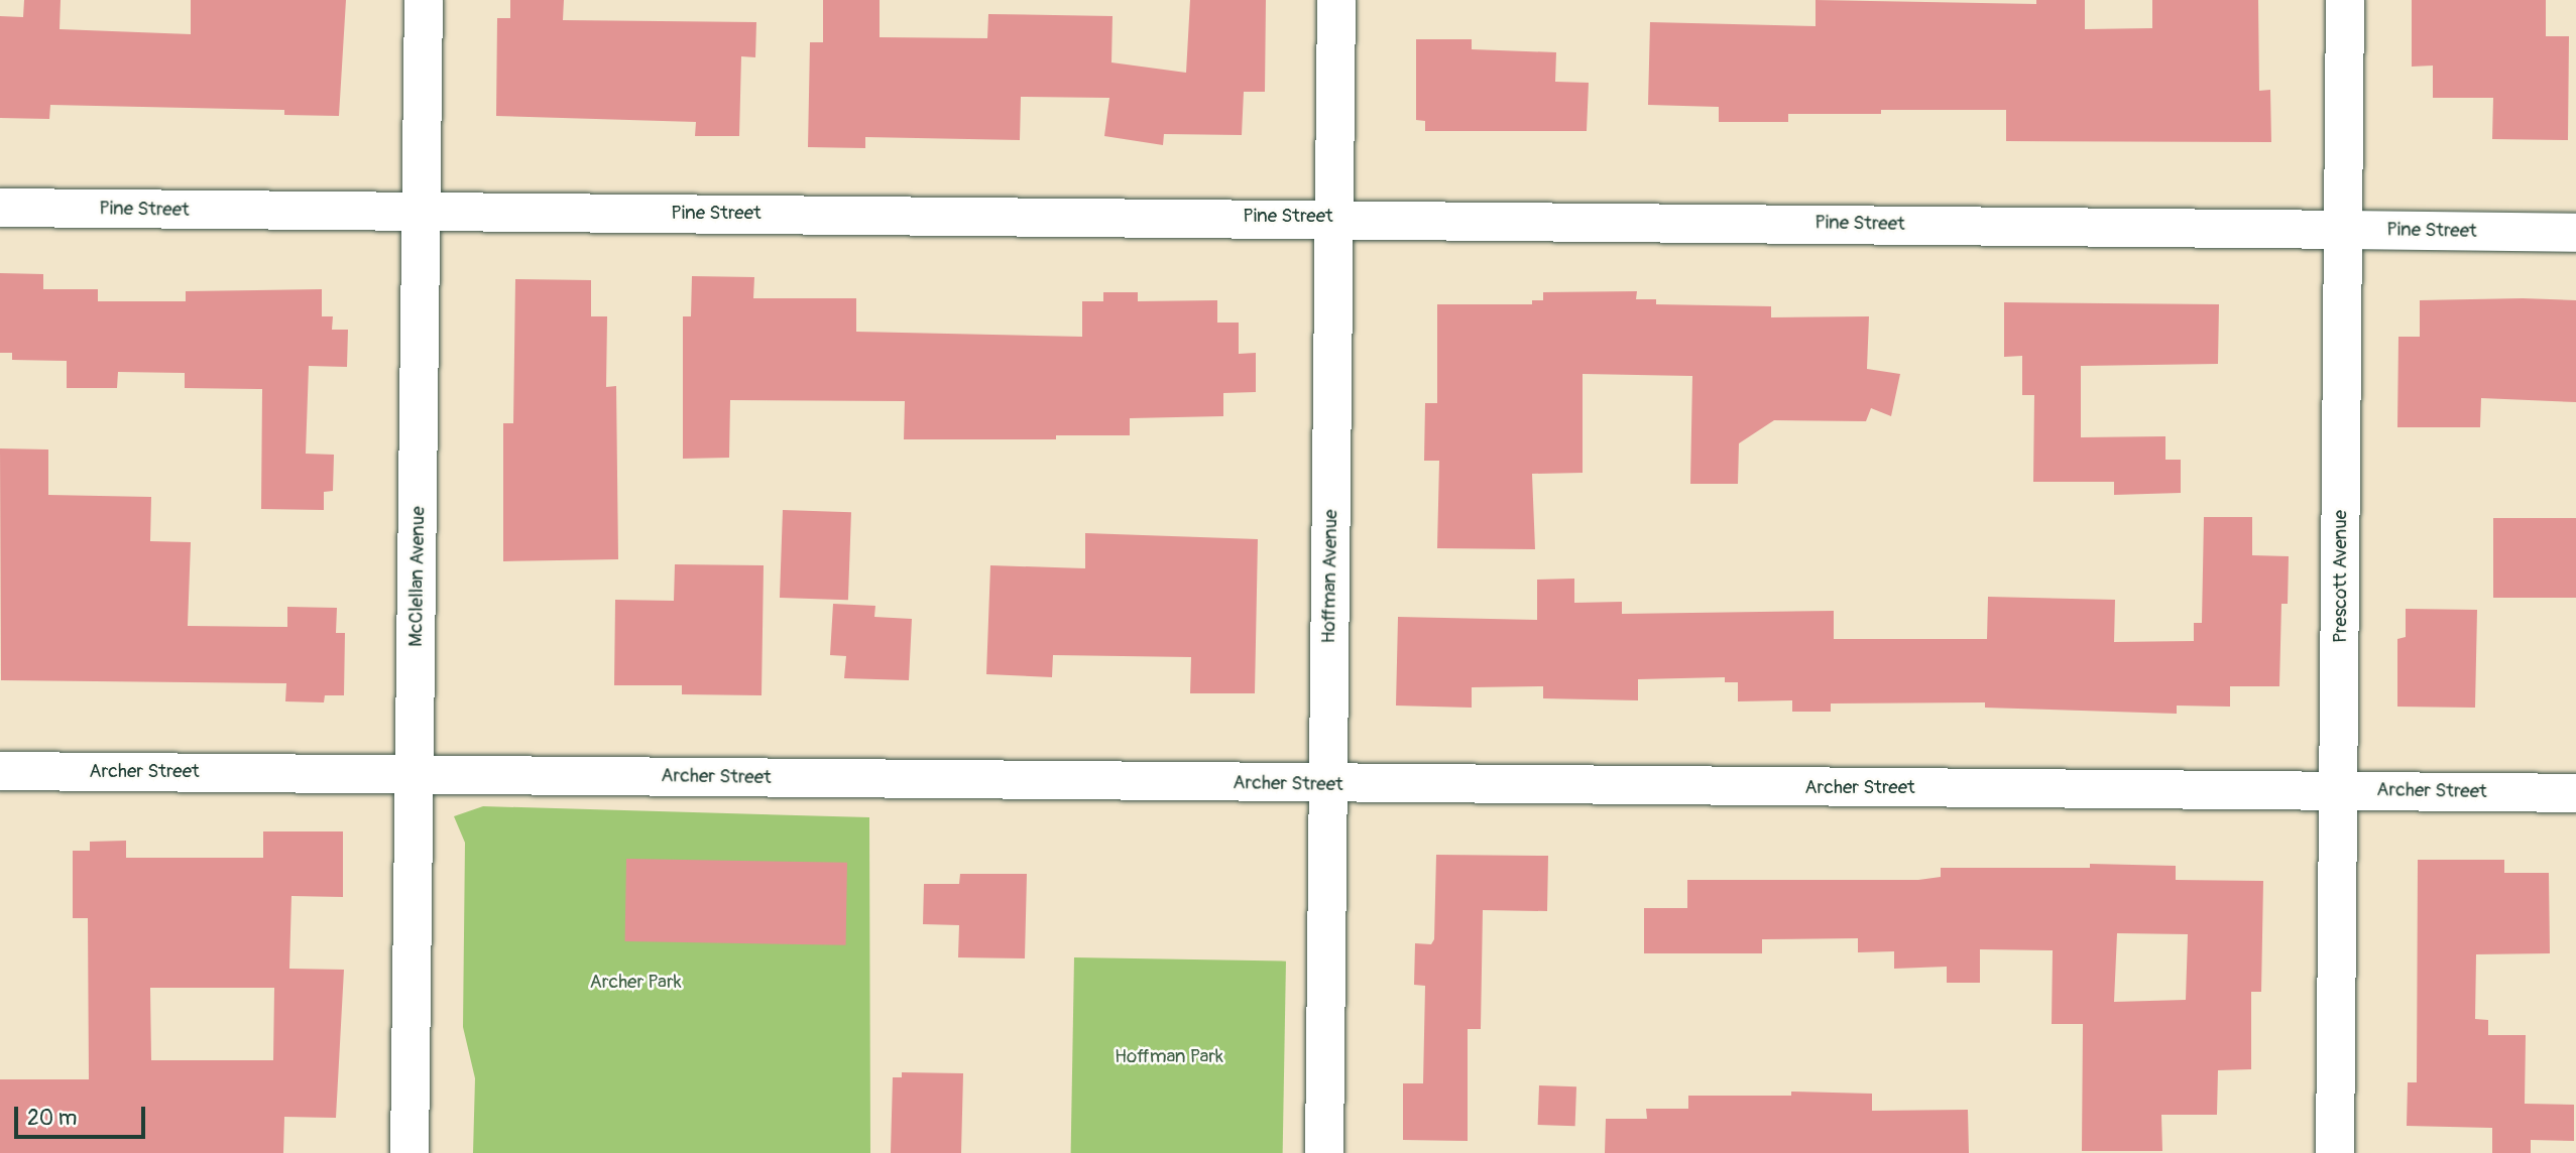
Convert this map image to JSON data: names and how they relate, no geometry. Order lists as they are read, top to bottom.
{
  "streets": {
    "street": [
      "Pine Street",
      "McClellan Avenue",
      "Hoffman Avenue",
      "Prescott Avenue",
      "Archer Street"
    ]
  },
  "crossings": [
    ["Pine Street", "McClellan Avenue"],
    ["Pine Street", "Hoffman Avenue"],
    ["Pine Street", "Prescott Avenue"],
    ["McClellan Avenue", "Archer Street"],
    ["Hoffman Avenue", "Archer Street"],
    ["Prescott Avenue", "Archer Street"]
  ],
  "parks": ["Archer Park", "Hoffman Park"],
  "scale_bar": "20 m"
}
